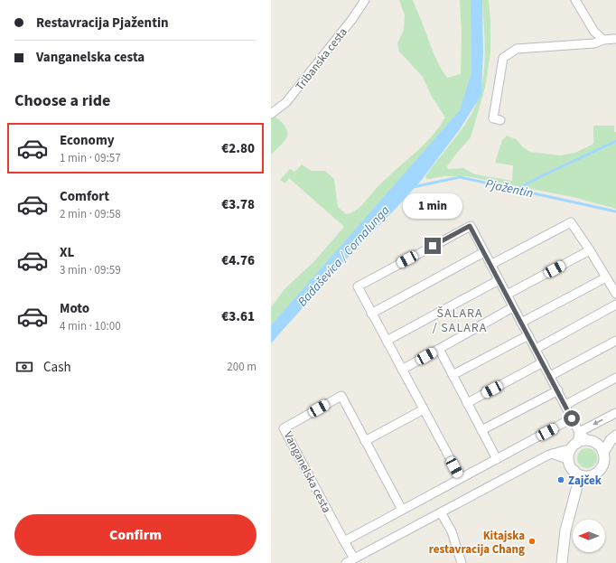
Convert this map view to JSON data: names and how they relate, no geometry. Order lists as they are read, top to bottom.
{
  "streets": {
    "street": ["Tribanska cesta", "Vanganelska cesta"]
  },
  "districts": ["ŠALARA / SALARA"],
  "water": ["Pjažentin", "Badaševica / Cornalunga"],
  "places": ["Zajček", "Kitajska restavracija Chang"],
  "north": "left",
  "page": {
    "banner": ["Restavracija Pjažentin", "Vanganelska cesta"],
    "heading": "Choose a ride",
    "list": [
      {
        "name": "Economy",
        "note": "1 min · 09:57",
        "value": "€2.80"
      },
      {
        "name": "Comfort",
        "note": "2 min · 09:58",
        "value": "€3.78"
      },
      {
        "name": "XL",
        "note": "3 min · 09:59",
        "value": "€4.76"
      },
      {
        "name": "Moto",
        "note": "4 min · 10:00",
        "value": "€3.61"
      }
    ],
    "bubble": "1 min",
    "pay": ["Cash", "200 m"],
    "buttons": "Confirm"
  }
}
